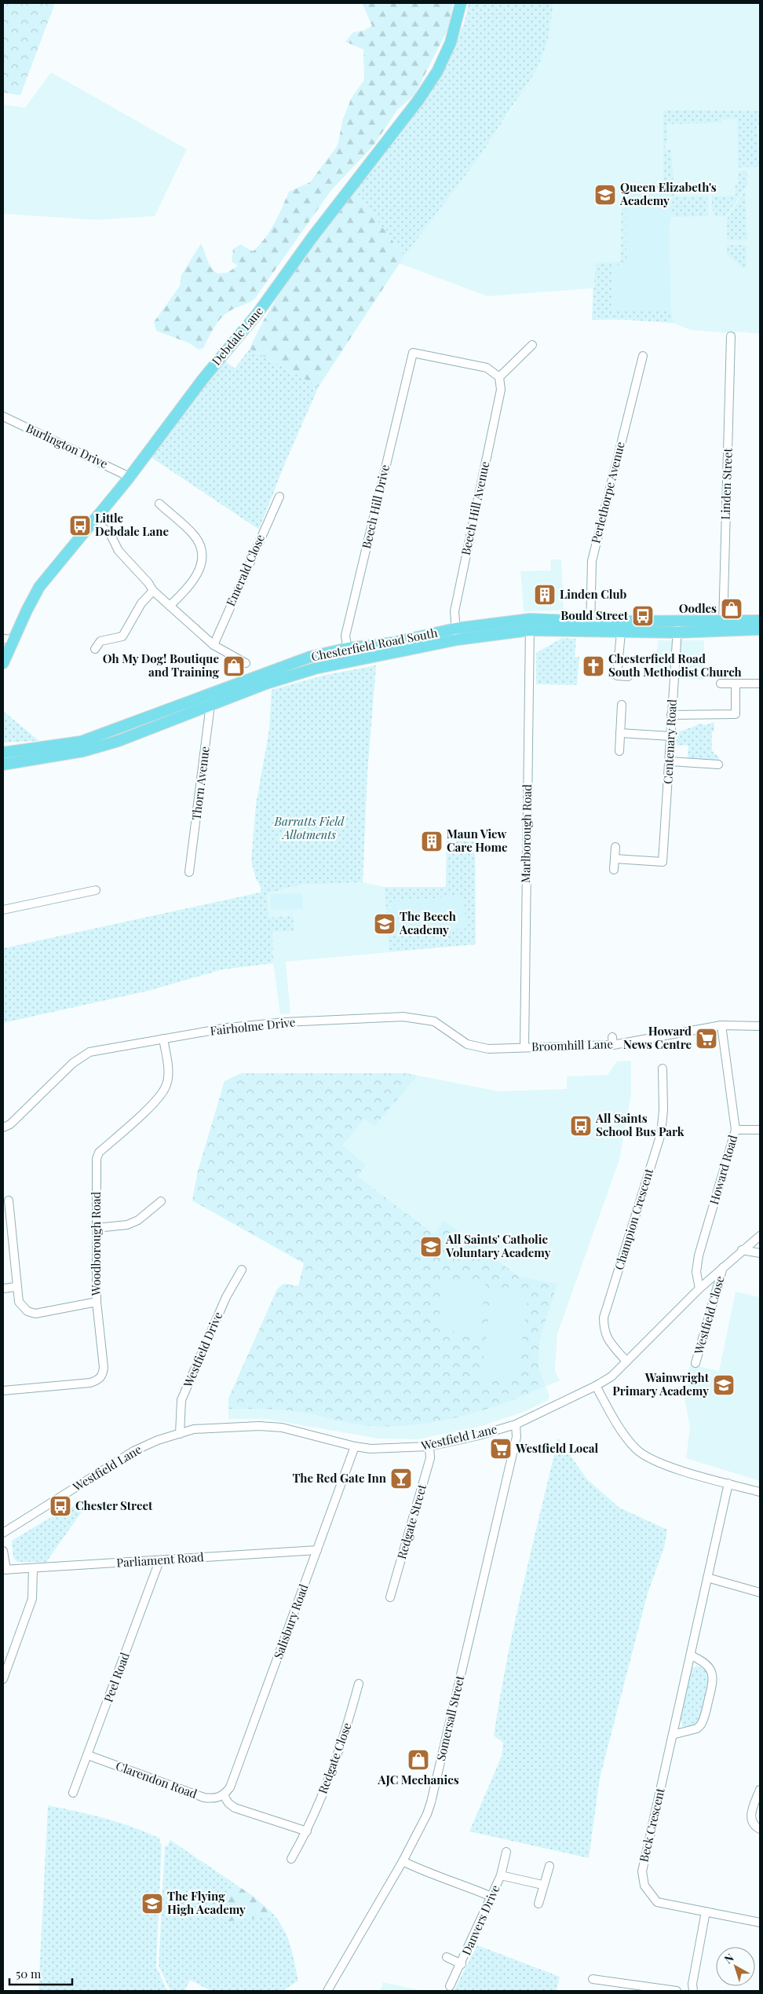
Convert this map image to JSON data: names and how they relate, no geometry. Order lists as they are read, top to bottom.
{
  "streets": {
    "main road": ["Debdale Lane", "Chesterfield Road South"],
    "street": [
      "Burlington Drive",
      "Linden Street",
      "Perlethorpe Avenue",
      "Beech Hill Drive",
      "Beech Hill Avenue",
      "Emerald Close",
      "Centenary Road",
      "Thorn Avenue",
      "Marlborough Road",
      "Fairholme Drive",
      "Broomhill Lane",
      "Howard Road",
      "Champion Crescent",
      "Woodborough Road",
      "Westfield Close",
      "Westfield Drive",
      "Westfield Lane",
      "Redgate Street",
      "Parliament Road",
      "Salisbury Road",
      "Peel Road",
      "Somersall Street",
      "Redgate Close",
      "Clarendon Road",
      "Beck Crescent",
      "Danvers Drive"
    ]
  },
  "crossings": [
    ["Debdale Lane", "Burlington Drive"],
    ["Linden Street", "Chesterfield Road South"],
    ["Perlethorpe Avenue", "Chesterfield Road South"],
    ["Beech Hill Drive", "Beech Hill Avenue"],
    ["Beech Hill Drive", "Chesterfield Road South"],
    ["Beech Hill Avenue", "Chesterfield Road South"],
    ["Chesterfield Road South", "Centenary Road"],
    ["Chesterfield Road South", "Thorn Avenue"],
    ["Chesterfield Road South", "Marlborough Road"],
    ["Marlborough Road", "Fairholme Drive"],
    ["Marlborough Road", "Broomhill Lane"],
    ["Fairholme Drive", "Broomhill Lane"],
    ["Fairholme Drive", "Woodborough Road"],
    ["Broomhill Lane", "Howard Road"],
    ["Howard Road", "Westfield Lane"],
    ["Champion Crescent", "Westfield Lane"],
    ["Westfield Close", "Westfield Lane"],
    ["Westfield Drive", "Westfield Lane"],
    ["Westfield Lane", "Redgate Street"],
    ["Westfield Lane", "Salisbury Road"],
    ["Westfield Lane", "Somersall Street"],
    ["Parliament Road", "Salisbury Road"],
    ["Parliament Road", "Peel Road"],
    ["Salisbury Road", "Clarendon Road"],
    ["Peel Road", "Clarendon Road"]
  ],
  "parks": ["Barratts Field Allotments"],
  "places": {
    "school or university": [
      "Queen Elizabeth's Academy",
      "The Beech Academy",
      "All Saints' Catholic Voluntary Academy",
      "Wainwright Primary Academy",
      "The Flying High Academy"
    ],
    "bus stop": [
      "Little Debdale Lane",
      "Bould Street",
      "All Saints School Bus Park",
      "Chester Street"
    ],
    "building": ["Linden Club", "Maun View Care Home"],
    "shop": ["Oodles", "Oh My Dog! Boutique and Training", "AJC Mechanics"],
    "church": ["Chesterfield Road South Methodist Church"],
    "supermarket": ["Howard News Centre", "Westfield Local"],
    "bar": ["The Red Gate Inn"]
  },
  "scale_bar": "50 m",
  "north": "top left"
}
